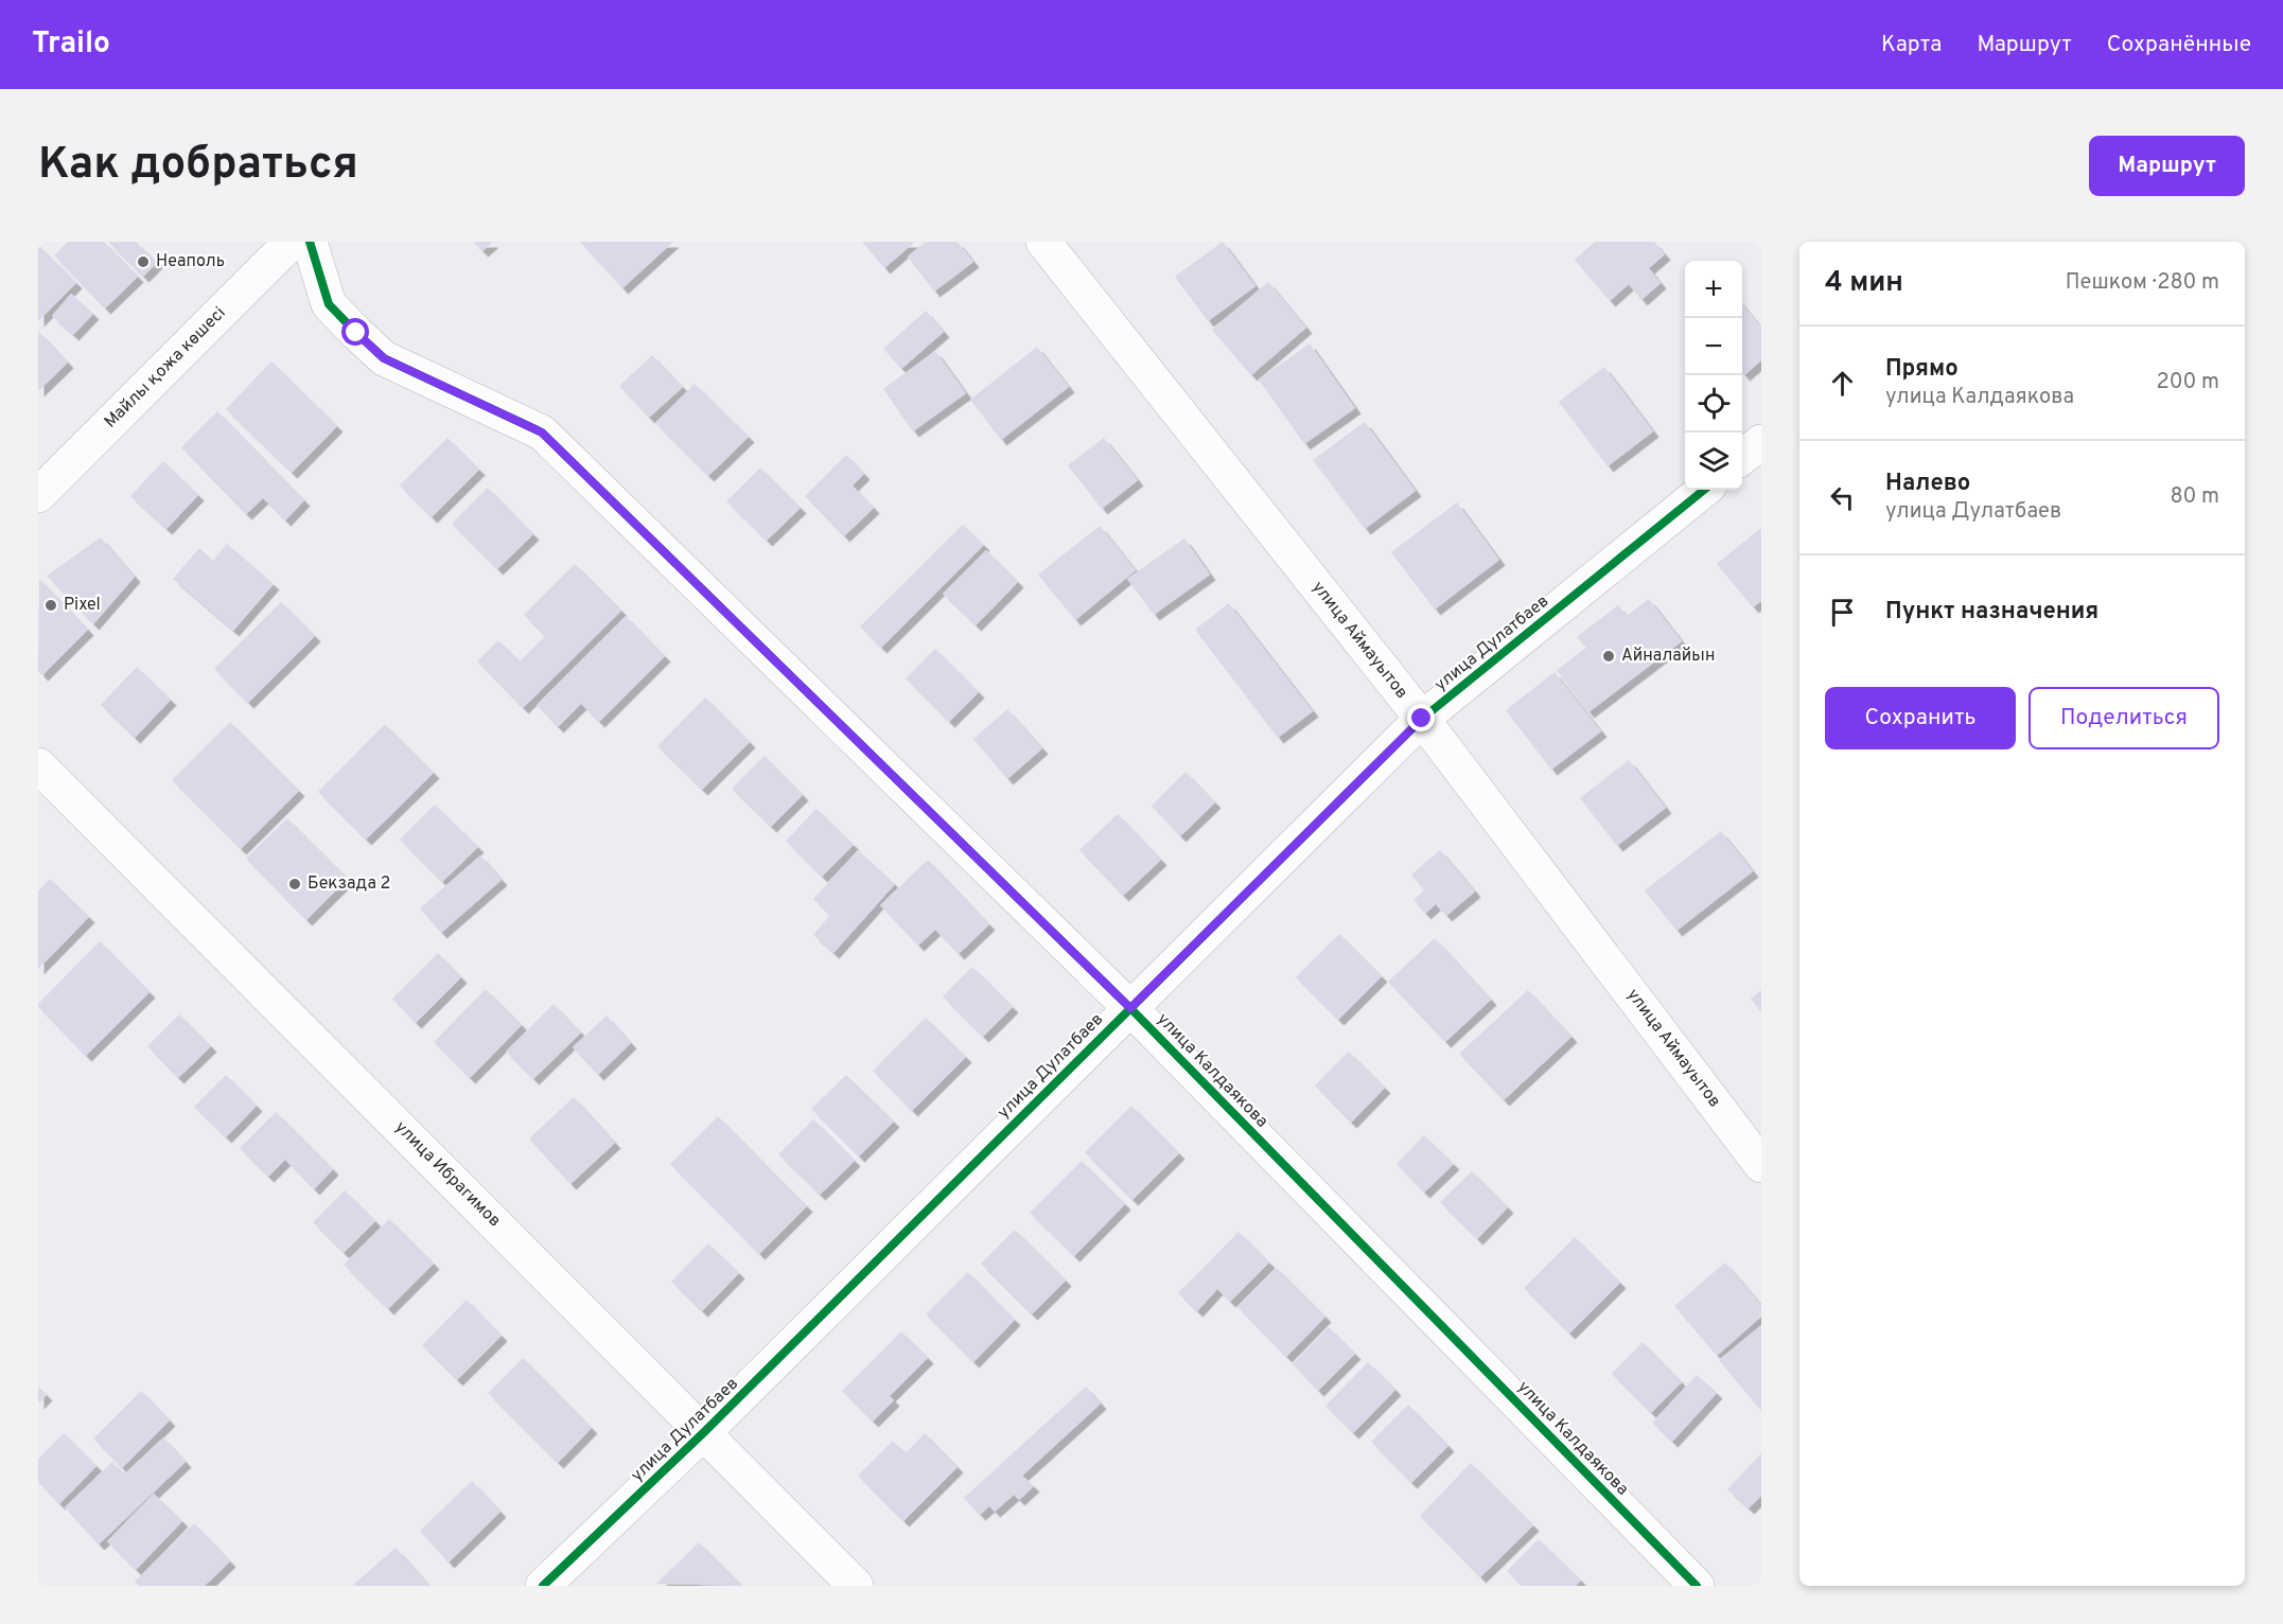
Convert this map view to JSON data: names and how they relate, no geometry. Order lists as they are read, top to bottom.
{
  "streets": {
    "street": [
      "Майлы қожа көшесі",
      "улица Аймауытов",
      "улица Дулатбаев",
      "улица Калдаякова",
      "улица Ибрагимов"
    ]
  },
  "crossings": [
    ["улица Аймауытов", "улица Дулатбаев"],
    ["улица Дулатбаев", "улица Калдаякова"],
    ["улица Дулатбаев", "улица Ибрагимов"]
  ],
  "places": [
    "Неаполь",
    "Pixel",
    "Айналайын",
    "Бекзада 2"
  ],
  "page": {
    "header": "Trailo",
    "nav": ["Карта", "Маршрут", "Сохранённые"],
    "buttons": [
      "Маршрут",
      ["Сохранить", "Поделиться"]
    ],
    "title": "Как добраться",
    "heading": ["4 мин", "Пешком · 280 m"],
    "map_buttons": ["+", "−"],
    "list": [
      ["Прямо", "улица Калдаякова", "200 m"],
      ["Налево", "улица Дулатбаев", "80 m"],
      "Пункт назначения"
    ]
  }
}
